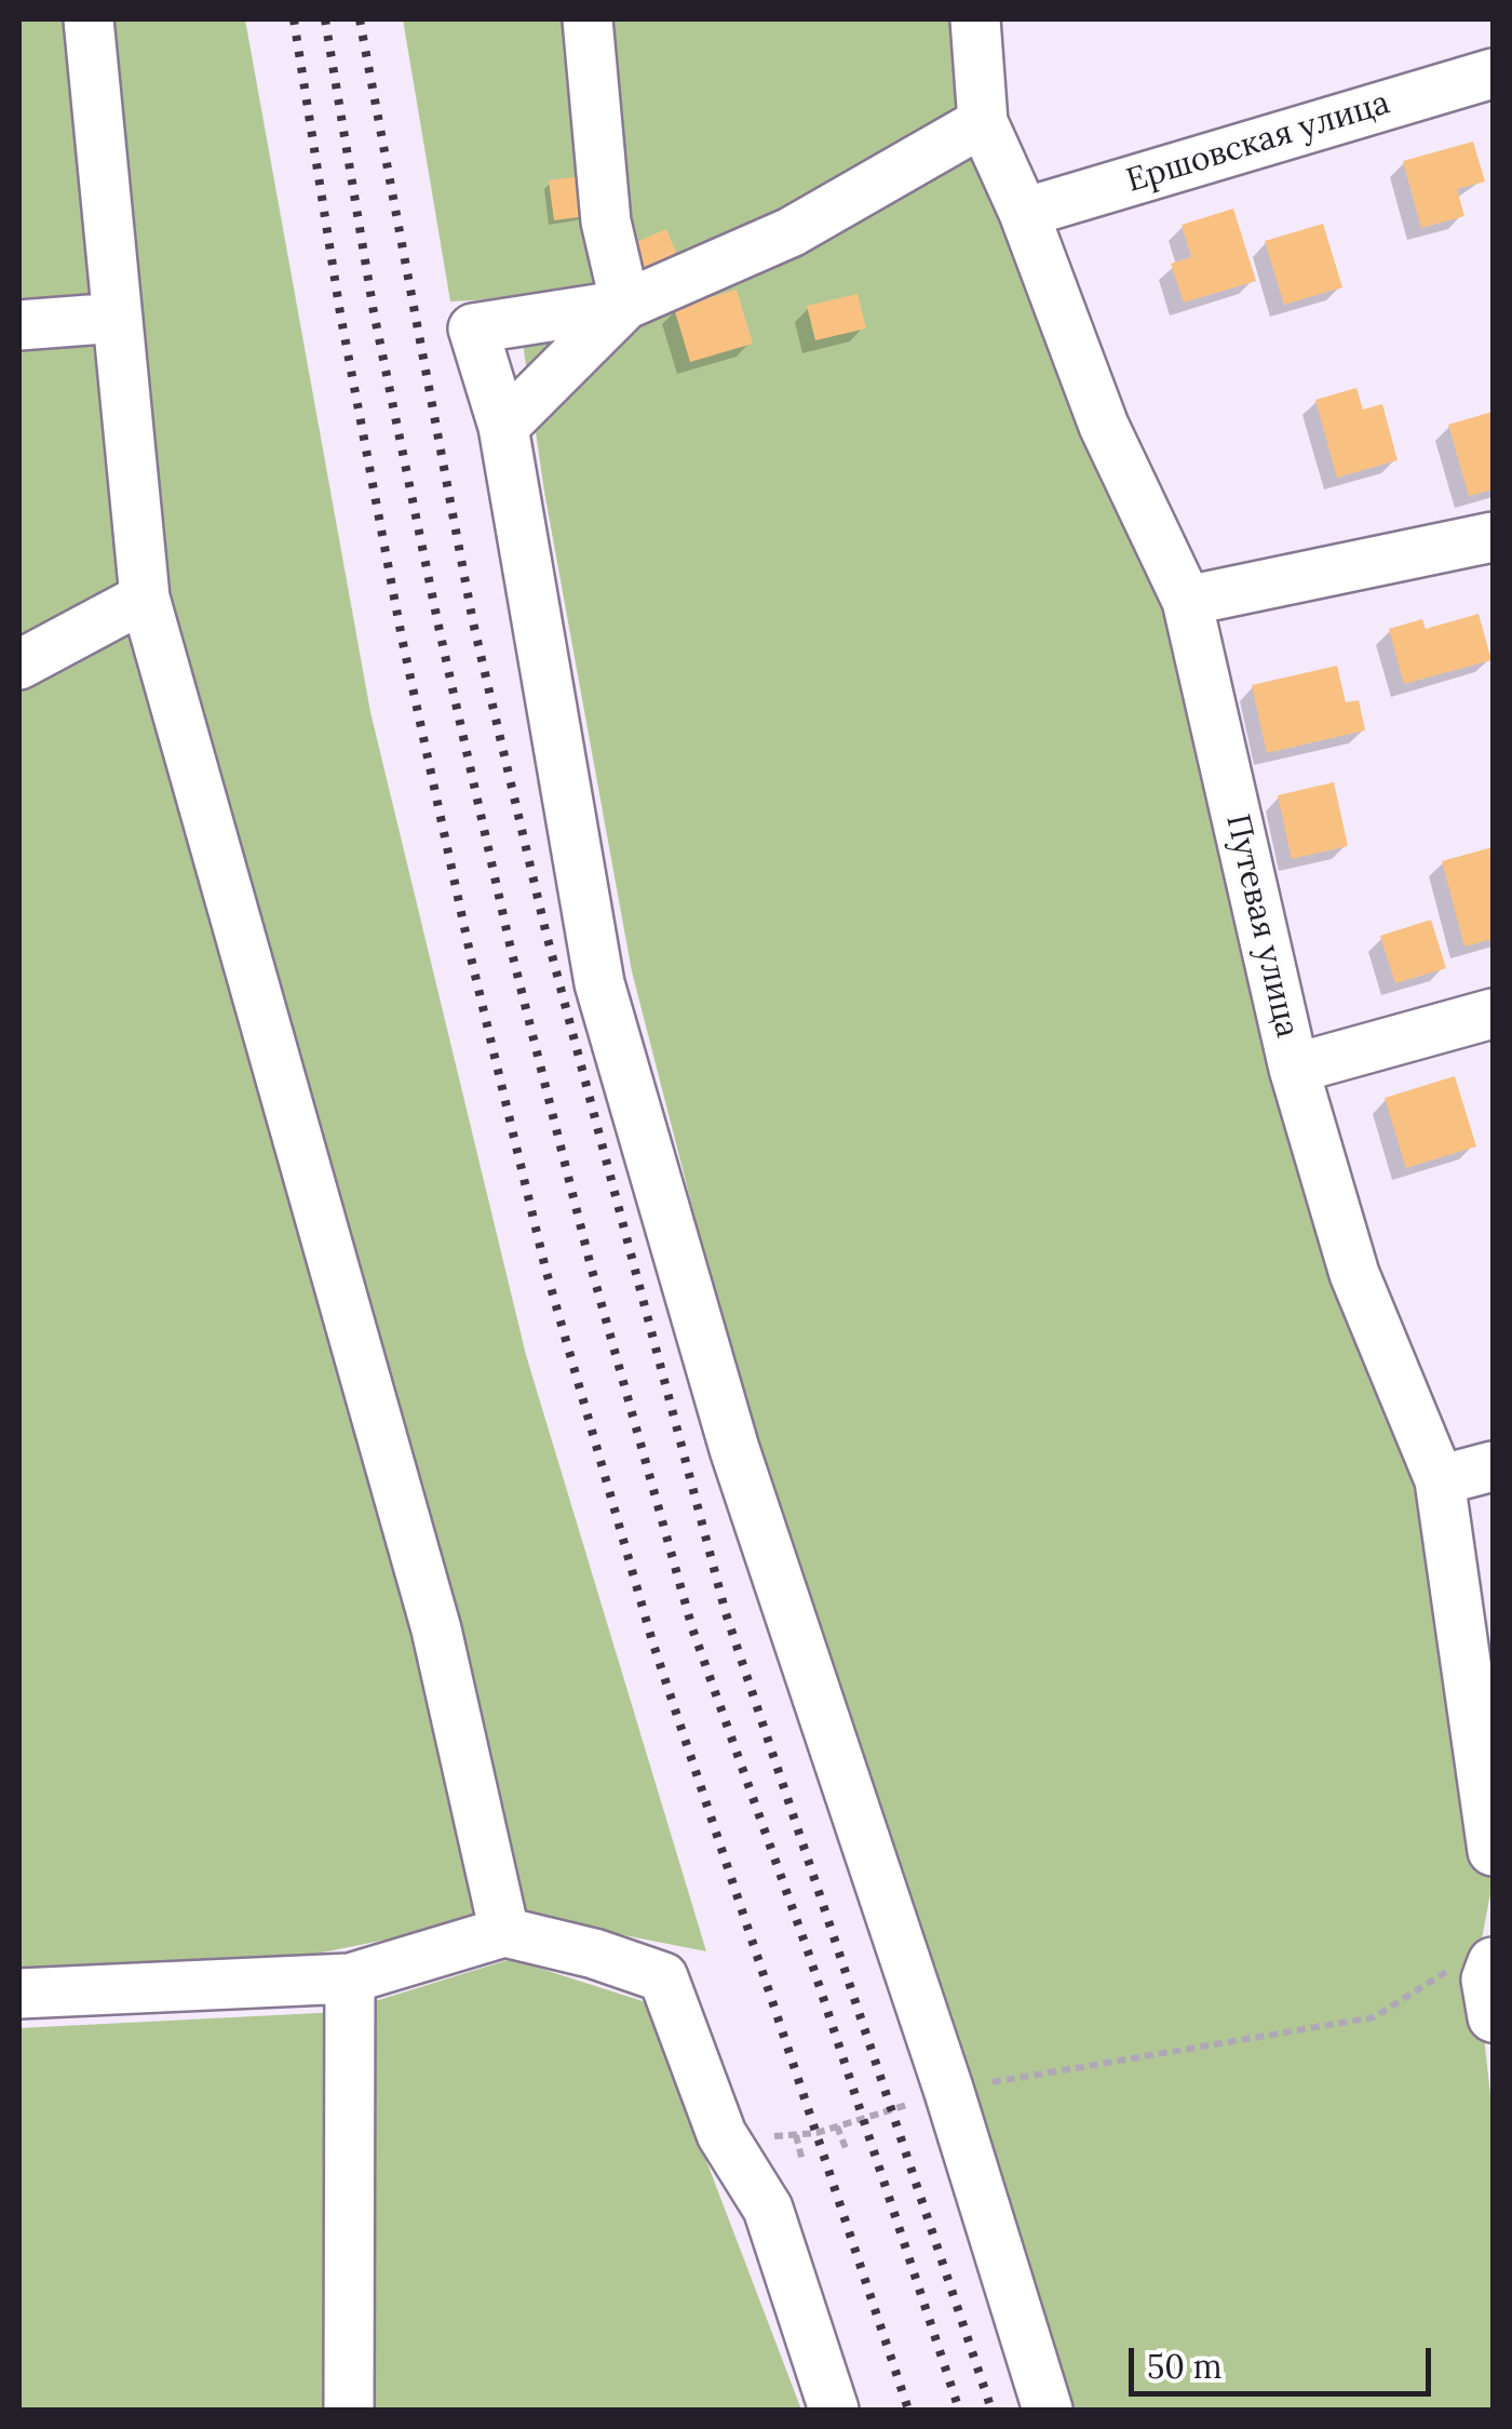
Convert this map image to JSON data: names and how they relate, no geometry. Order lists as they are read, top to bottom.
{
  "streets": {
    "street": ["Ершовская улица", "Путевая улица"]
  },
  "crossings": [
    ["Ершовская улица", "Путевая улица"]
  ],
  "scale_bar": "50 m"
}
